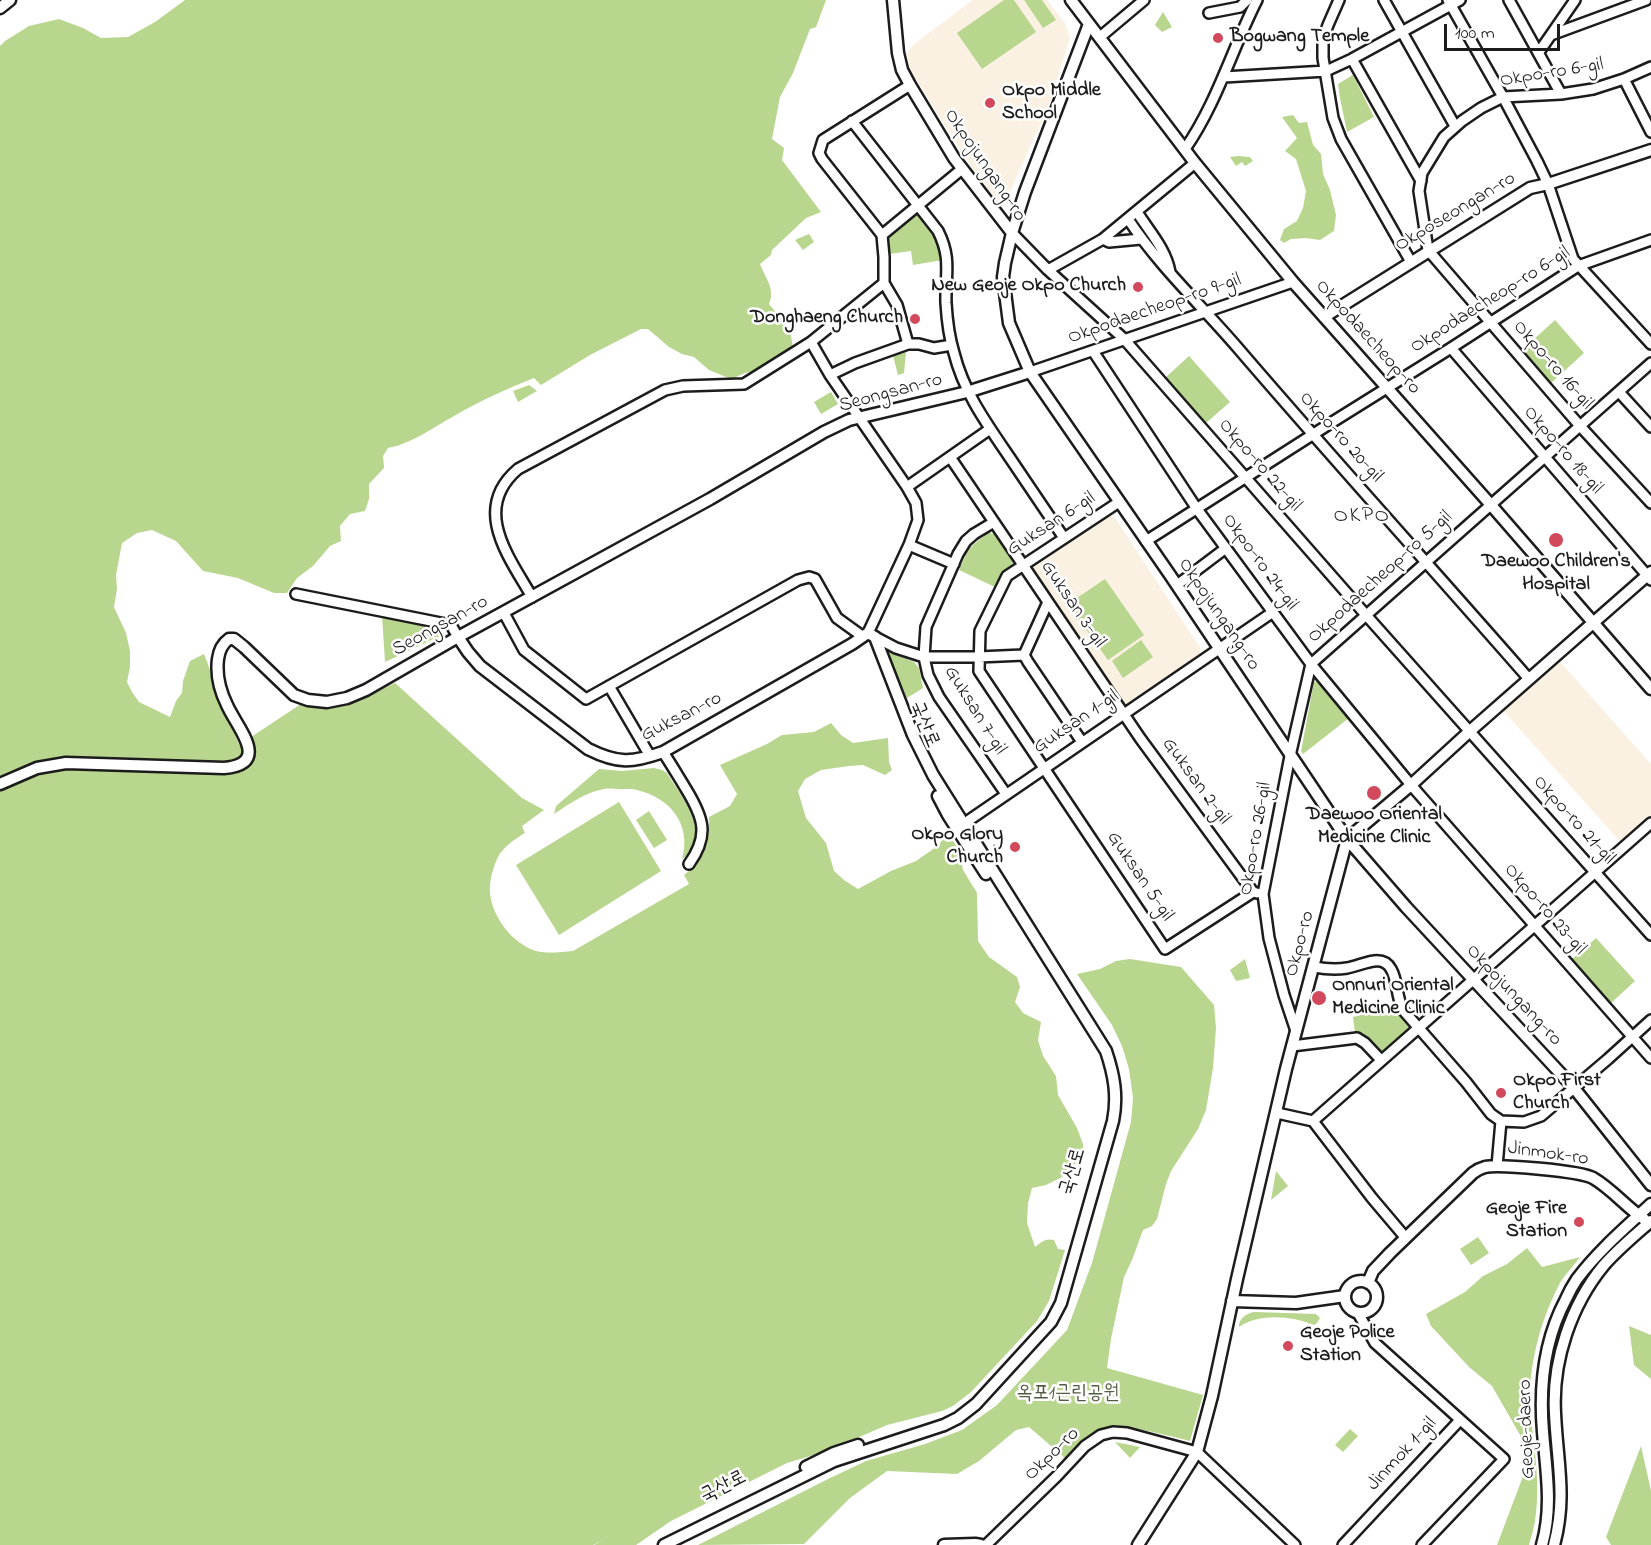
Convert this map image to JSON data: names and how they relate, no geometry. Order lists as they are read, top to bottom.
{
  "streets": {
    "street": [
      "Okpo-ro 6-gil",
      "Okpojungang-ro",
      "Okposeongan-ro",
      "Okpodaecheop-ro 6-gil",
      "Okpodaecheop-ro 9-gil",
      "Okpodaecheop-ro",
      "Okpo-ro 16-gil",
      "Seongsan-ro",
      "Okpo-ro 20-gil",
      "Okpo-ro 18-gil",
      "Okpo-ro 22-gil",
      "Guksan 6-gil",
      "Okpo-ro 24-gil",
      "Okpodaecheop-ro 5-gil",
      "Guksan 3-gil",
      "Guksan 7-gil",
      "Guksan-ro",
      "Guksan 1-gil",
      "국산로",
      "Guksan 2-gil",
      "Okpo-ro 21-gil",
      "Okpo-ro 26-gil",
      "Guksan 5-gil",
      "Okpo-ro 23-gil",
      "Okpo-ro",
      "Jinmok-ro",
      "Geoje-daero",
      "Jinmok 1-gil"
    ]
  },
  "crossings": [
    ["Okpo-ro 6-gil", "Okposeongan-ro"],
    ["Okpo-ro 6-gil", "Okpo-ro 16-gil"],
    ["Okpojungang-ro", "Okpodaecheop-ro 6-gil"],
    ["Okpojungang-ro", "Okpodaecheop-ro 9-gil"],
    ["Okpojungang-ro", "Seongsan-ro"],
    ["Okpojungang-ro", "Okpo-ro 22-gil"],
    ["Okpojungang-ro", "Guksan 6-gil"],
    ["Okpojungang-ro", "Okpodaecheop-ro 5-gil"],
    ["Okpojungang-ro", "Guksan 1-gil"],
    ["Okpojungang-ro", "Okpo-ro 26-gil"],
    ["Okpojungang-ro", "Okpo-ro"],
    ["Okposeongan-ro", "Okpodaecheop-ro"],
    ["Okposeongan-ro", "Okpo-ro 16-gil"],
    ["Okpodaecheop-ro 6-gil", "Okpodaecheop-ro"],
    ["Okpodaecheop-ro 6-gil", "Okpo-ro 16-gil"],
    ["Okpodaecheop-ro 6-gil", "Okpo-ro 20-gil"],
    ["Okpodaecheop-ro 6-gil", "Okpo-ro 18-gil"],
    ["Okpodaecheop-ro 6-gil", "Okpo-ro 22-gil"],
    ["Okpodaecheop-ro 6-gil", "Okpo-ro 24-gil"],
    ["Okpodaecheop-ro 9-gil", "Okpodaecheop-ro"],
    ["Okpodaecheop-ro 9-gil", "Seongsan-ro"],
    ["Okpodaecheop-ro 9-gil", "Okpo-ro 20-gil"],
    ["Okpodaecheop-ro 9-gil", "Okpo-ro 22-gil"],
    ["Okpodaecheop-ro 9-gil", "Okpo-ro 24-gil"],
    ["Okpodaecheop-ro", "Okpodaecheop-ro 5-gil"],
    ["Okpo-ro 16-gil", "Okpodaecheop-ro 5-gil"],
    ["Seongsan-ro", "Guksan-ro"],
    ["Okpo-ro 20-gil", "Okpodaecheop-ro 5-gil"],
    ["Okpo-ro 18-gil", "Okpodaecheop-ro 5-gil"],
    ["Okpo-ro 22-gil", "Okpodaecheop-ro 5-gil"],
    ["Okpo-ro 22-gil", "Okpo-ro 21-gil"],
    ["Guksan 6-gil", "Guksan 3-gil"],
    ["Guksan 6-gil", "Guksan 1-gil"],
    ["Guksan 6-gil", "Guksan 5-gil"],
    ["Okpo-ro 24-gil", "Okpodaecheop-ro 5-gil"],
    ["Okpo-ro 24-gil", "Guksan 1-gil"],
    ["Okpo-ro 24-gil", "Okpo-ro 23-gil"],
    ["Okpodaecheop-ro 5-gil", "Okpo-ro 26-gil"],
    ["Guksan 3-gil", "Guksan 7-gil"],
    ["Guksan 3-gil", "Guksan 1-gil"],
    ["Guksan 3-gil", "Guksan 2-gil"],
    ["Guksan 7-gil", "Guksan 1-gil"],
    ["Guksan-ro", "국산로"],
    ["Guksan 1-gil", "국산로"],
    ["Guksan 1-gil", "Guksan 2-gil"],
    ["Guksan 1-gil", "Guksan 5-gil"],
    ["Guksan 2-gil", "Okpo-ro 26-gil"],
    ["Guksan 2-gil", "Guksan 5-gil"],
    ["Okpo-ro 26-gil", "Guksan 5-gil"],
    ["Okpo-ro 26-gil", "Okpo-ro"],
    ["Jinmok-ro", "Geoje-daero"],
    ["Jinmok-ro", "Jinmok 1-gil"]
  ],
  "districts": ["OKPO"],
  "parks": ["옥포1근린공원"],
  "places": [
    "Bogwang Temple",
    "Okpo Middle School",
    "New Geoje Okpo Church",
    "Donghaeng Church",
    "Daewoo Children's Hospital",
    "Daewoo Oriental Medicine Clinic",
    "Okpo Glory Church",
    "Onnuri Oriental Medicine Clinic",
    "Okpo First Church",
    "Geoje Fire Station",
    "Geoje Police Station"
  ],
  "scale_bar": "100 m"
}
